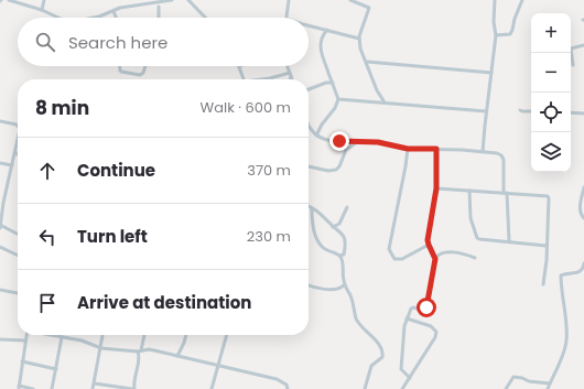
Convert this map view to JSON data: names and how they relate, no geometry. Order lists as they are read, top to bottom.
{
  "page": {
    "map_buttons": ["+", "−"],
    "search": "Search here",
    "heading": ["8 min", "Walk · 600 m"],
    "list": [
      ["Continue", "370 m"],
      ["Turn left", "230 m"],
      "Arrive at destination"
    ]
  }
}
